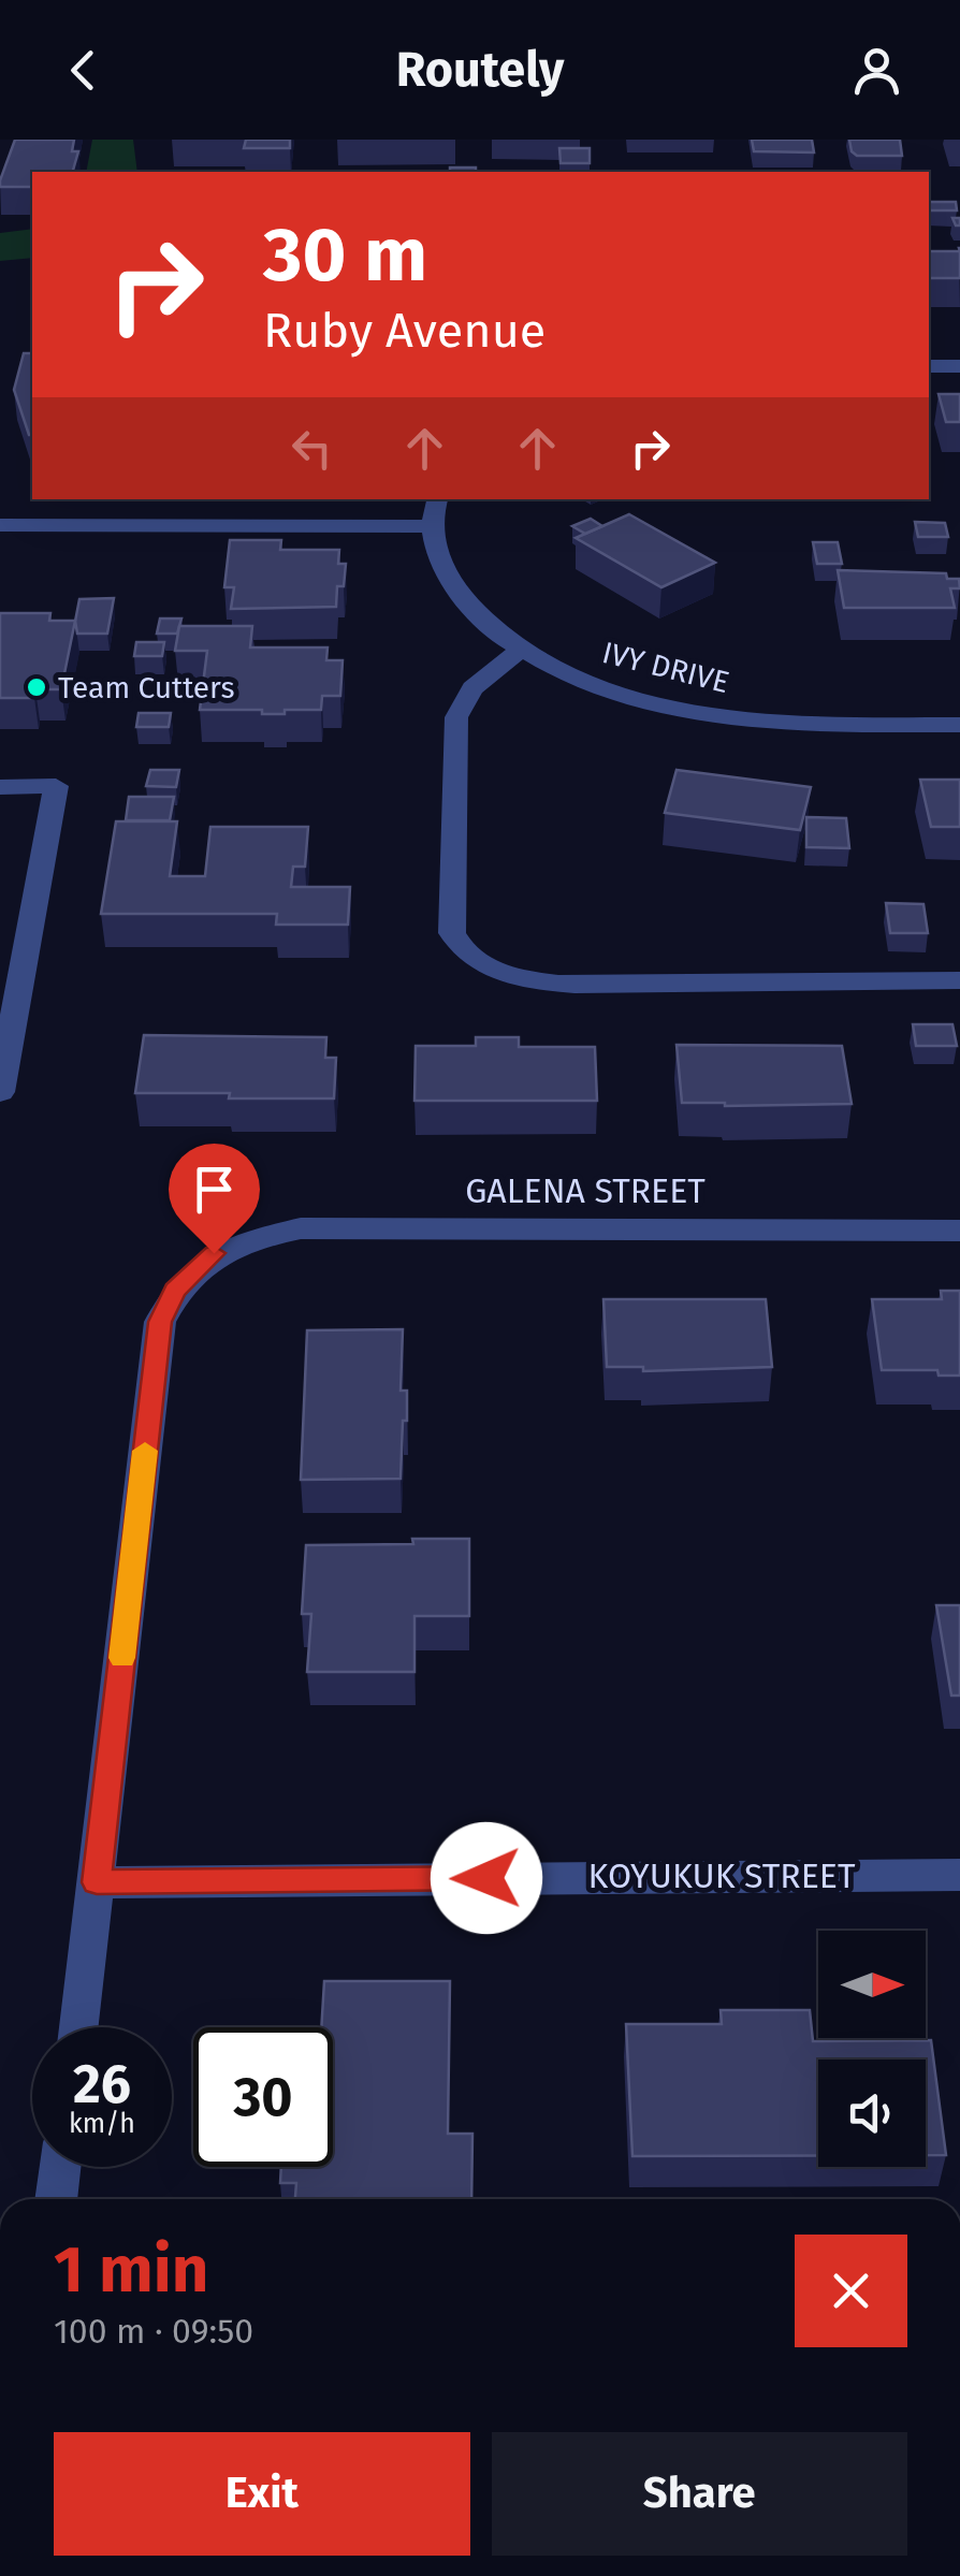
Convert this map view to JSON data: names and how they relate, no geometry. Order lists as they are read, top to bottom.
{
  "streets": {
    "street": ["IVY DRIVE", "GALENA STREET", "KOYUKUK STREET"]
  },
  "crossings": [
    ["GALENA STREET", "KOYUKUK STREET"]
  ],
  "places": ["Team Cutters"],
  "north": "right",
  "page": {
    "header": "Routely",
    "turn": ["30 m", "Ruby Avenue"],
    "speed": "26 km/h",
    "limit": "30",
    "heading": ["1 min", "100 m · 09:50"],
    "buttons": ["Exit", "Share"]
  }
}
